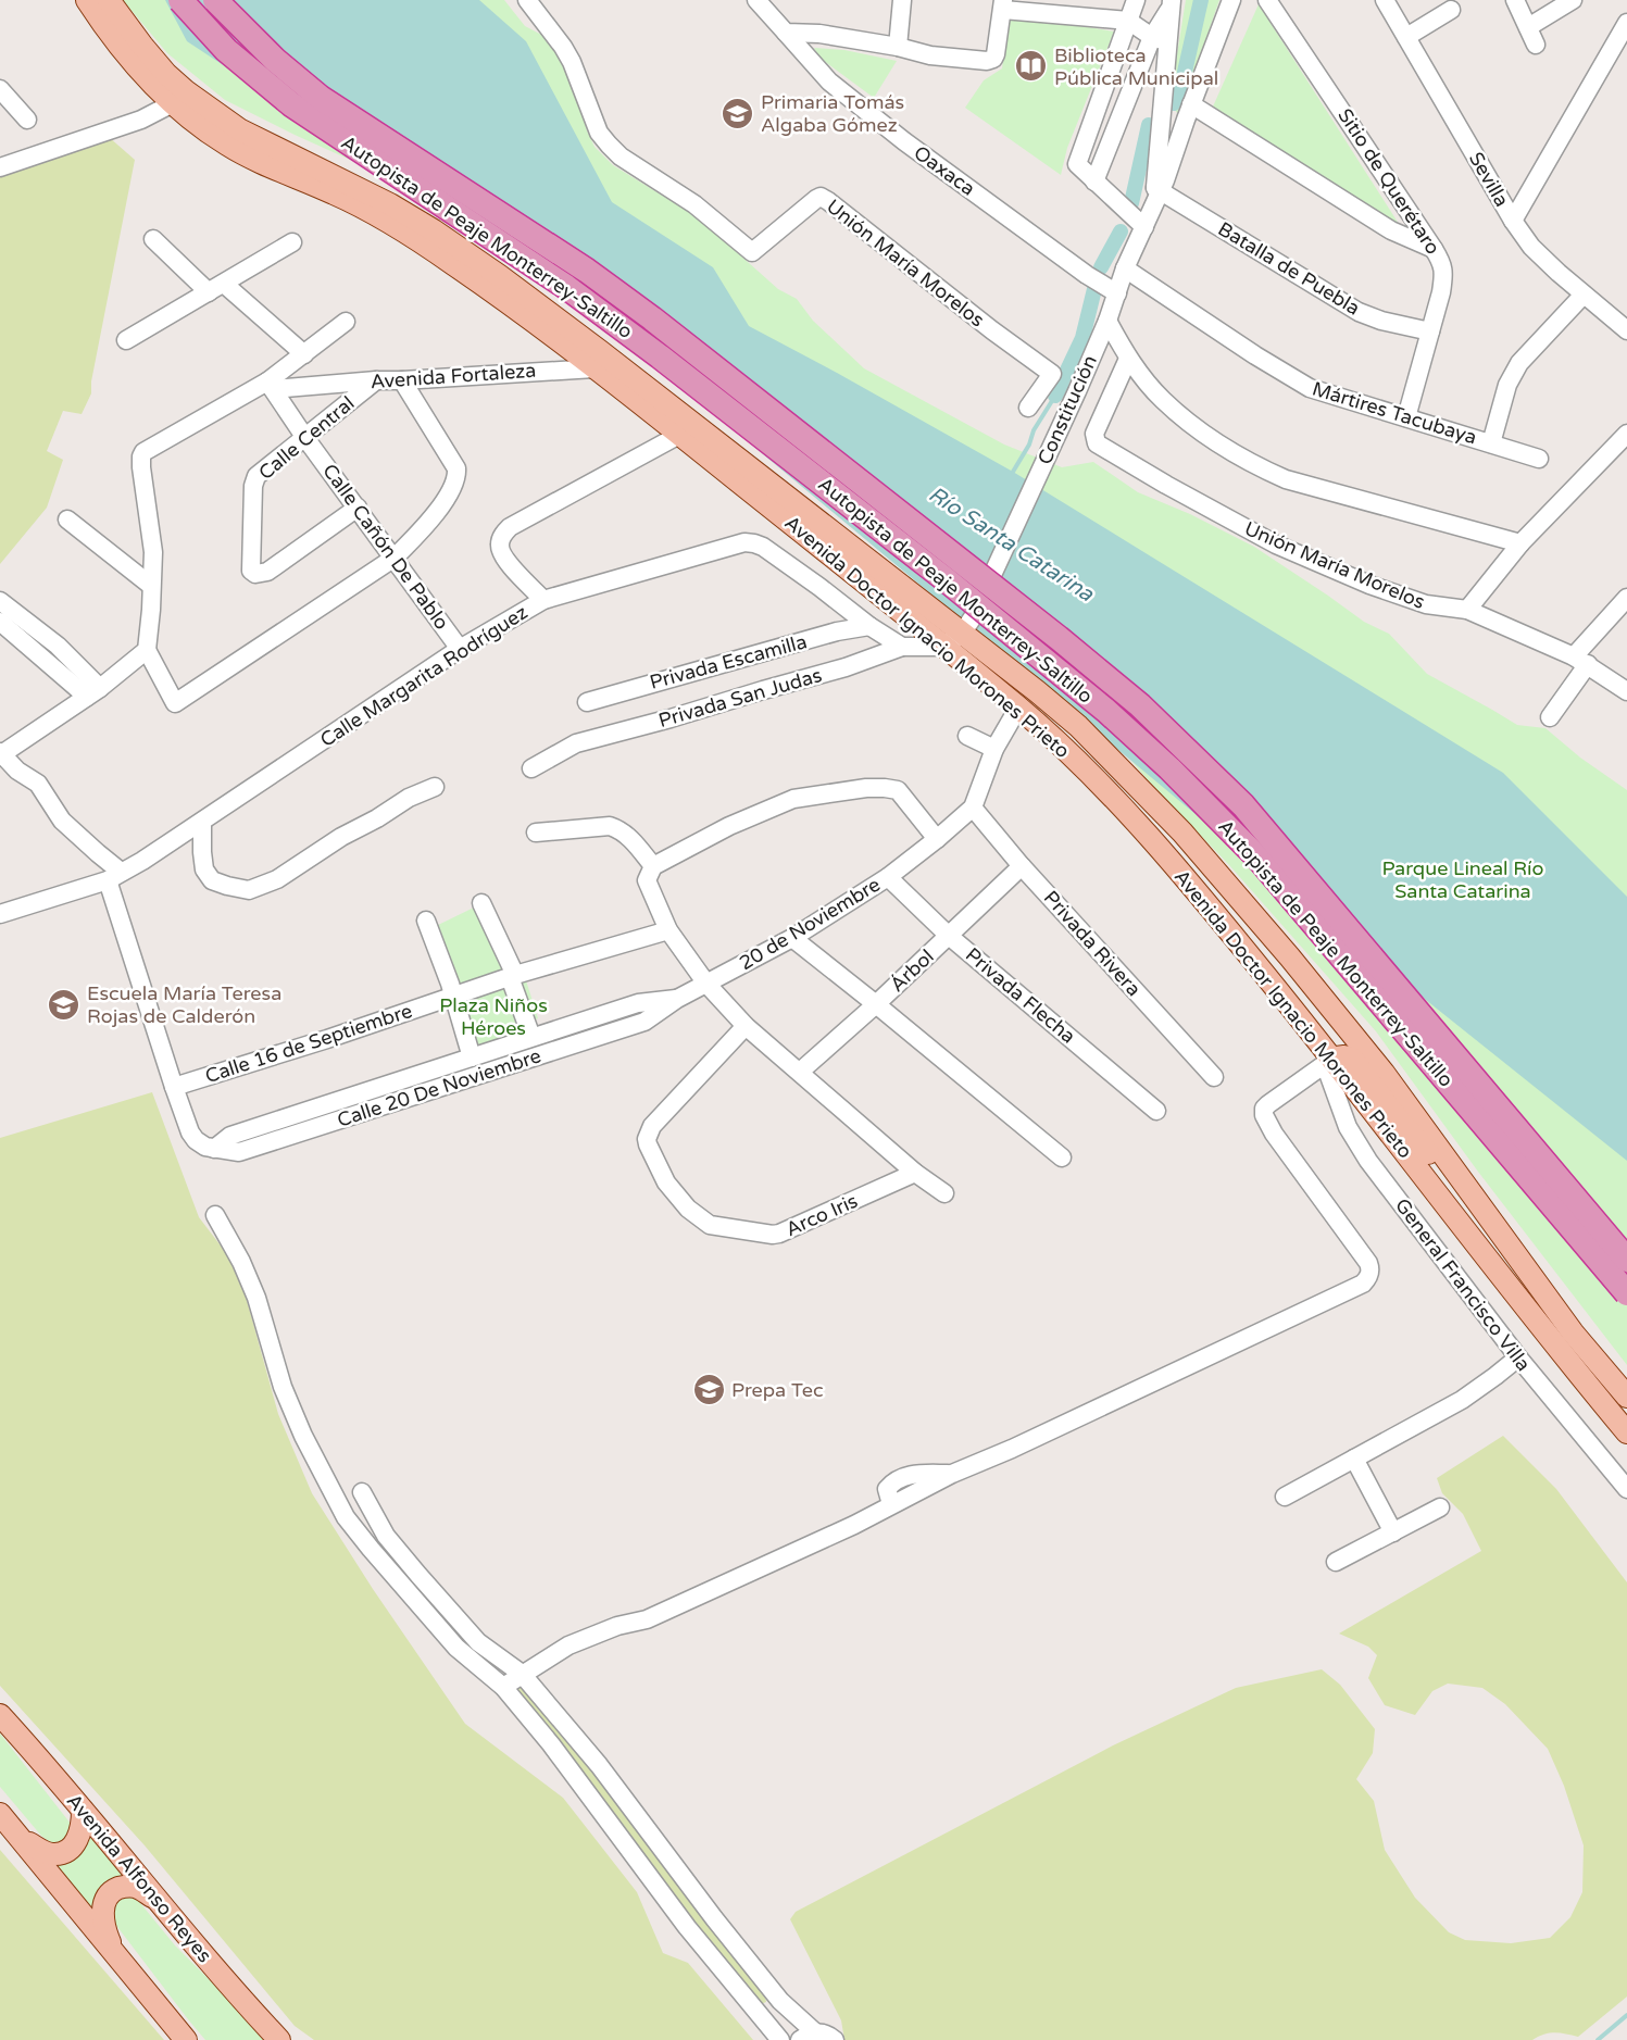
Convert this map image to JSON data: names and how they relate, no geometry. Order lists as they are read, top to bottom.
{
  "streets": {
    "highway": ["Autopista de Peaje Monterrey-Saltillo"],
    "main road": ["Avenida Doctor Ignacio Morones Prieto", "Avenida Alfonso Reyes"],
    "street": [
      "Oaxaca",
      "Sevilla",
      "Sitio de Querétaro",
      "Unión María Morelos",
      "Batalla de Puebla",
      "Avenida Fortaleza",
      "Constitución",
      "Mártires Tacubaya",
      "Calle Central",
      "Calle Cañón De Pablo",
      "Privada Escamilla",
      "Calle Margarita Rodríguez",
      "Privada San Judas",
      "20 de Noviembre",
      "Privada Rivera",
      "Árbol",
      "Privada Flecha",
      "Calle 16 de Septiembre",
      "Calle 20 De Noviembre",
      "Arco Iris",
      "General Francisco Villa"
    ]
  },
  "crossings": [
    ["Oaxaca", "Constitución"],
    ["Sitio de Querétaro", "Batalla de Puebla"],
    ["Sitio de Querétaro", "Mártires Tacubaya"],
    ["Batalla de Puebla", "Constitución"],
    ["Avenida Fortaleza", "Calle Central"],
    ["Avenida Fortaleza", "Calle Cañón De Pablo"],
    ["Avenida Fortaleza", "Avenida Doctor Ignacio Morones Prieto"],
    ["Constitución", "Mártires Tacubaya"],
    ["Constitución", "Avenida Doctor Ignacio Morones Prieto"],
    ["Calle Central", "Calle Cañón De Pablo"],
    ["Calle Cañón De Pablo", "Calle Margarita Rodríguez"],
    ["Avenida Doctor Ignacio Morones Prieto", "20 de Noviembre"],
    ["Avenida Doctor Ignacio Morones Prieto", "General Francisco Villa"],
    ["Privada Escamilla", "Calle Margarita Rodríguez"],
    ["Calle Margarita Rodríguez", "Privada San Judas"],
    ["20 de Noviembre", "Privada Rivera"],
    ["20 de Noviembre", "Privada Flecha"],
    ["20 de Noviembre", "Calle 20 De Noviembre"],
    ["Privada Rivera", "Árbol"],
    ["Árbol", "Privada Flecha"]
  ],
  "water": ["Río Santa Catarina"],
  "parks": ["Parque Lineal Río Santa Catarina", "Plaza Niños Héroes"],
  "places": {
    "library": ["Biblioteca Pública Municipal"],
    "school or university": ["Primaria Tomás Algaba Gómez", "Escuela María Teresa Rojas de Calderón", "Prepa Tec"]
  }
}
